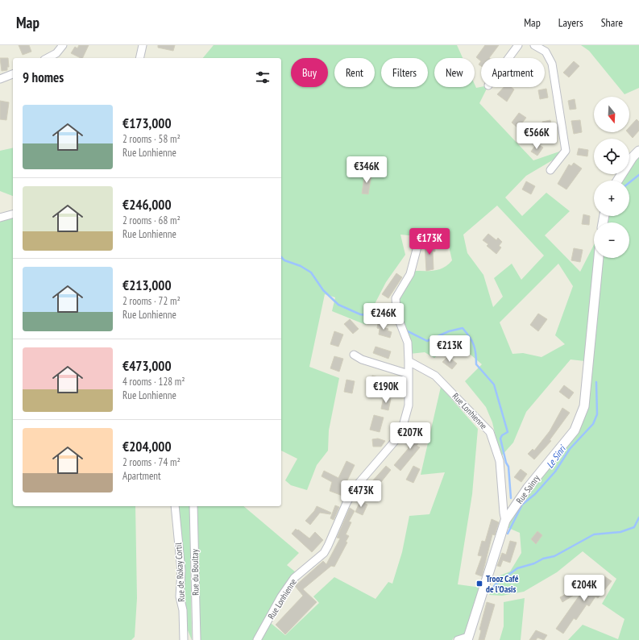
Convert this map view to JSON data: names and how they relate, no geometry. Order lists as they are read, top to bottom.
{
  "streets": {
    "street": [
      "Rue Lonhienne",
      "Rue Sainry",
      "Rue de Rokay Cortil",
      "Rue du Boultay"
    ]
  },
  "crossings": [
    ["Rue Lonhienne", "Rue Sainry"]
  ],
  "water": ["Le Sinri"],
  "places": {
    "transit": ["Trooz Café de l'Oasis"]
  },
  "north": "bottom",
  "page": {
    "header": "Map",
    "nav": ["Map", "Layers", "Share"],
    "chip": [
      "Buy",
      "Rent",
      "Filters",
      "New",
      "Apartment"
    ],
    "heading": "9 homes",
    "map_buttons": ["+", "−"],
    "list": [
      {
        "name": "€173,000",
        "note": "2 rooms · 58 m² · Rue Lonhienne"
      },
      {
        "name": "€246,000",
        "note": "2 rooms · 68 m² · Rue Lonhienne"
      },
      {
        "name": "€213,000",
        "note": "2 rooms · 72 m² · Rue Lonhienne"
      },
      {
        "name": "€473,000",
        "note": "4 rooms · 128 m² · Rue Lonhienne"
      },
      {
        "name": "€204,000",
        "note": "2 rooms · 74 m² · Apartment"
      }
    ],
    "price": [
      "€566K",
      "€346K",
      "€173K",
      "€246K",
      "€213K",
      "€190K",
      "€207K",
      "€473K",
      "€204K"
    ]
  }
}
